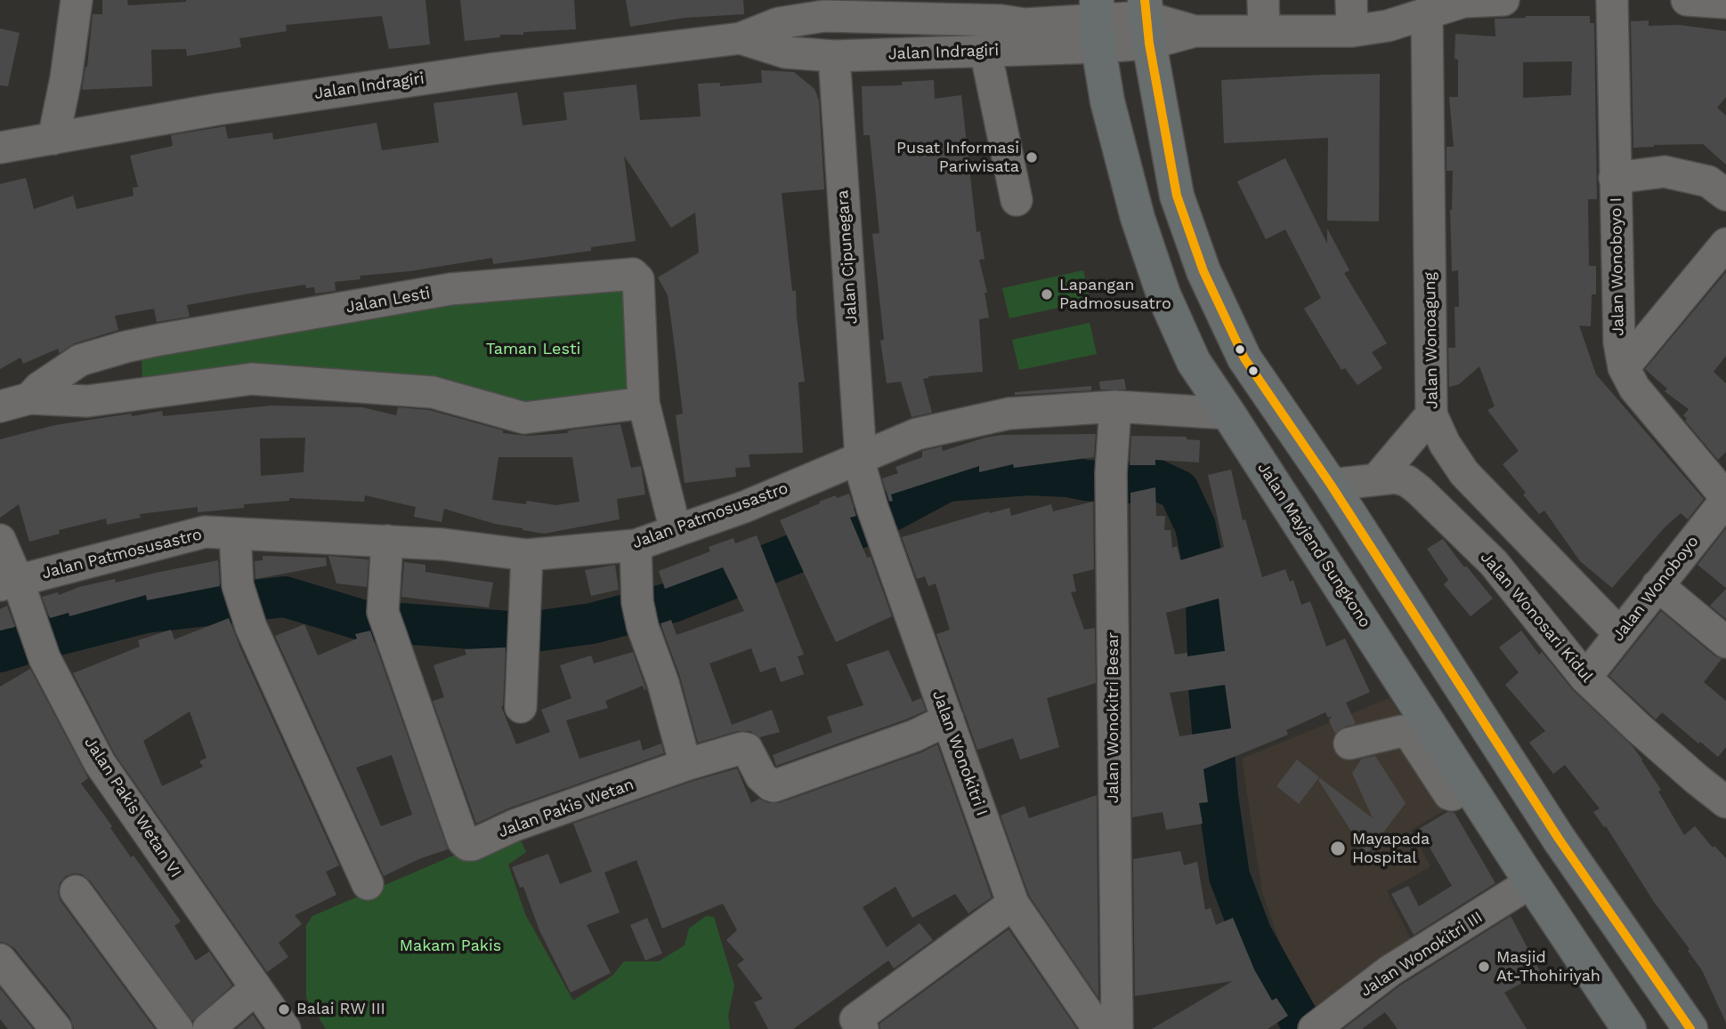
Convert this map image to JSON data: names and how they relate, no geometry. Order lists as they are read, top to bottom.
{
  "streets": {
    "main road": ["Jalan Mayjend Sungkono"],
    "street": [
      "Jalan Indragiri",
      "Jalan Cipunegara",
      "Jalan Wonoboyo I",
      "Jalan Lesti",
      "Jalan Wonoagung",
      "Jalan Patmosusastro",
      "Jalan Wonoboyo",
      "Jalan Wonosari Kidul",
      "Jalan Wonokitri Besar",
      "Jalan Wonokitri I",
      "Jalan Pakis Wetan VI",
      "Jalan Pakis Wetan",
      "Jalan Wonokitri III"
    ]
  },
  "crossings": [
    ["Jalan Indragiri", "Jalan Cipunegara"],
    ["Jalan Indragiri", "Jalan Wonoagung"],
    ["Jalan Indragiri", "Jalan Mayjend Sungkono"],
    ["Jalan Cipunegara", "Jalan Patmosusastro"],
    ["Jalan Cipunegara", "Jalan Wonokitri I"],
    ["Jalan Wonoboyo I", "Jalan Wonoboyo"],
    ["Jalan Lesti", "Jalan Patmosusastro"],
    ["Jalan Wonoagung", "Jalan Wonoboyo"],
    ["Jalan Patmosusastro", "Jalan Mayjend Sungkono"],
    ["Jalan Patmosusastro", "Jalan Wonokitri Besar"],
    ["Jalan Patmosusastro", "Jalan Wonokitri I"],
    ["Jalan Patmosusastro", "Jalan Pakis Wetan VI"],
    ["Jalan Patmosusastro", "Jalan Pakis Wetan"],
    ["Jalan Mayjend Sungkono", "Jalan Wonokitri III"],
    ["Jalan Wonoboyo", "Jalan Wonosari Kidul"],
    ["Jalan Wonokitri I", "Jalan Pakis Wetan"]
  ],
  "parks": ["Taman Lesti", "Makam Pakis"],
  "places": [
    "Pusat Informasi Pariwisata",
    "Lapangan Padmosusatro",
    "Mayapada Hospital",
    "Masjid At-Thohiriyah",
    "Balai RW III"
  ]
}
